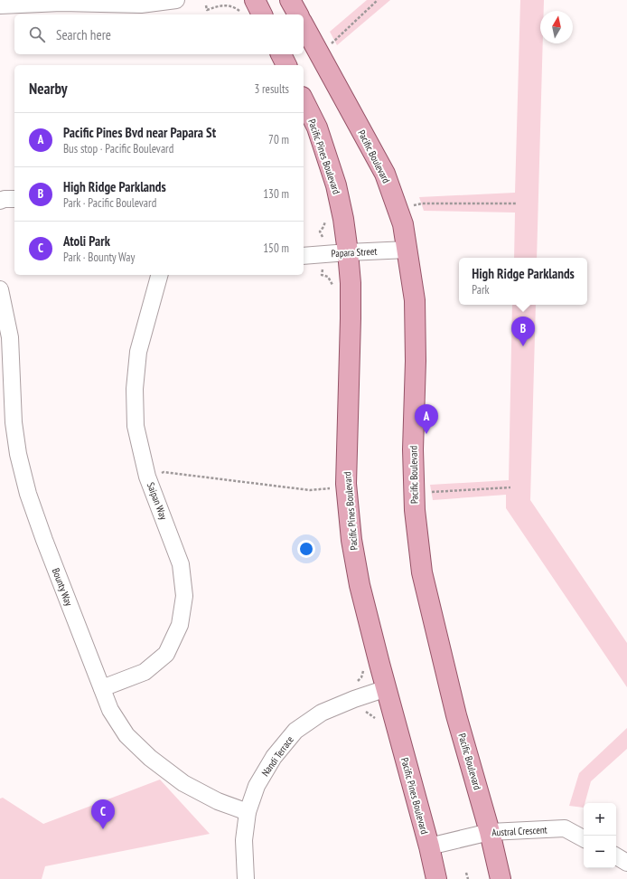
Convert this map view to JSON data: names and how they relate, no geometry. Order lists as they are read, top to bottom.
{
  "streets": {
    "main road": ["Pacific Pines Boulevard", "Pacific Boulevard"],
    "street": [
      "Papara Street",
      "Saipan Way",
      "Bounty Way",
      "Nandi Terrace",
      "Austral Crescent"
    ]
  },
  "crossings": [
    ["Pacific Pines Boulevard", "Papara Street"],
    ["Pacific Pines Boulevard", "Nandi Terrace"],
    ["Pacific Pines Boulevard", "Austral Crescent"],
    ["Pacific Boulevard", "Papara Street"],
    ["Pacific Boulevard", "Austral Crescent"],
    ["Saipan Way", "Bounty Way"],
    ["Bounty Way", "Nandi Terrace"]
  ],
  "north": "top",
  "page": {
    "search": "Search here",
    "heading": ["Nearby", "3 results"],
    "list": [
      {
        "mark": "A",
        "name": "Pacific Pines Bvd near Papara St",
        "note": "Bus stop · Pacific Boulevard",
        "value": "70 m"
      },
      {
        "mark": "B",
        "name": "High Ridge Parklands",
        "note": "Park · Pacific Boulevard",
        "value": "130 m"
      },
      {
        "mark": "C",
        "name": "Atoli Park",
        "note": "Park · Bounty Way",
        "value": "150 m"
      }
    ],
    "popup": ["High Ridge Parklands", "Park"],
    "pins": ["B", "A", "C"],
    "map_buttons": ["+", "−"]
  }
}
